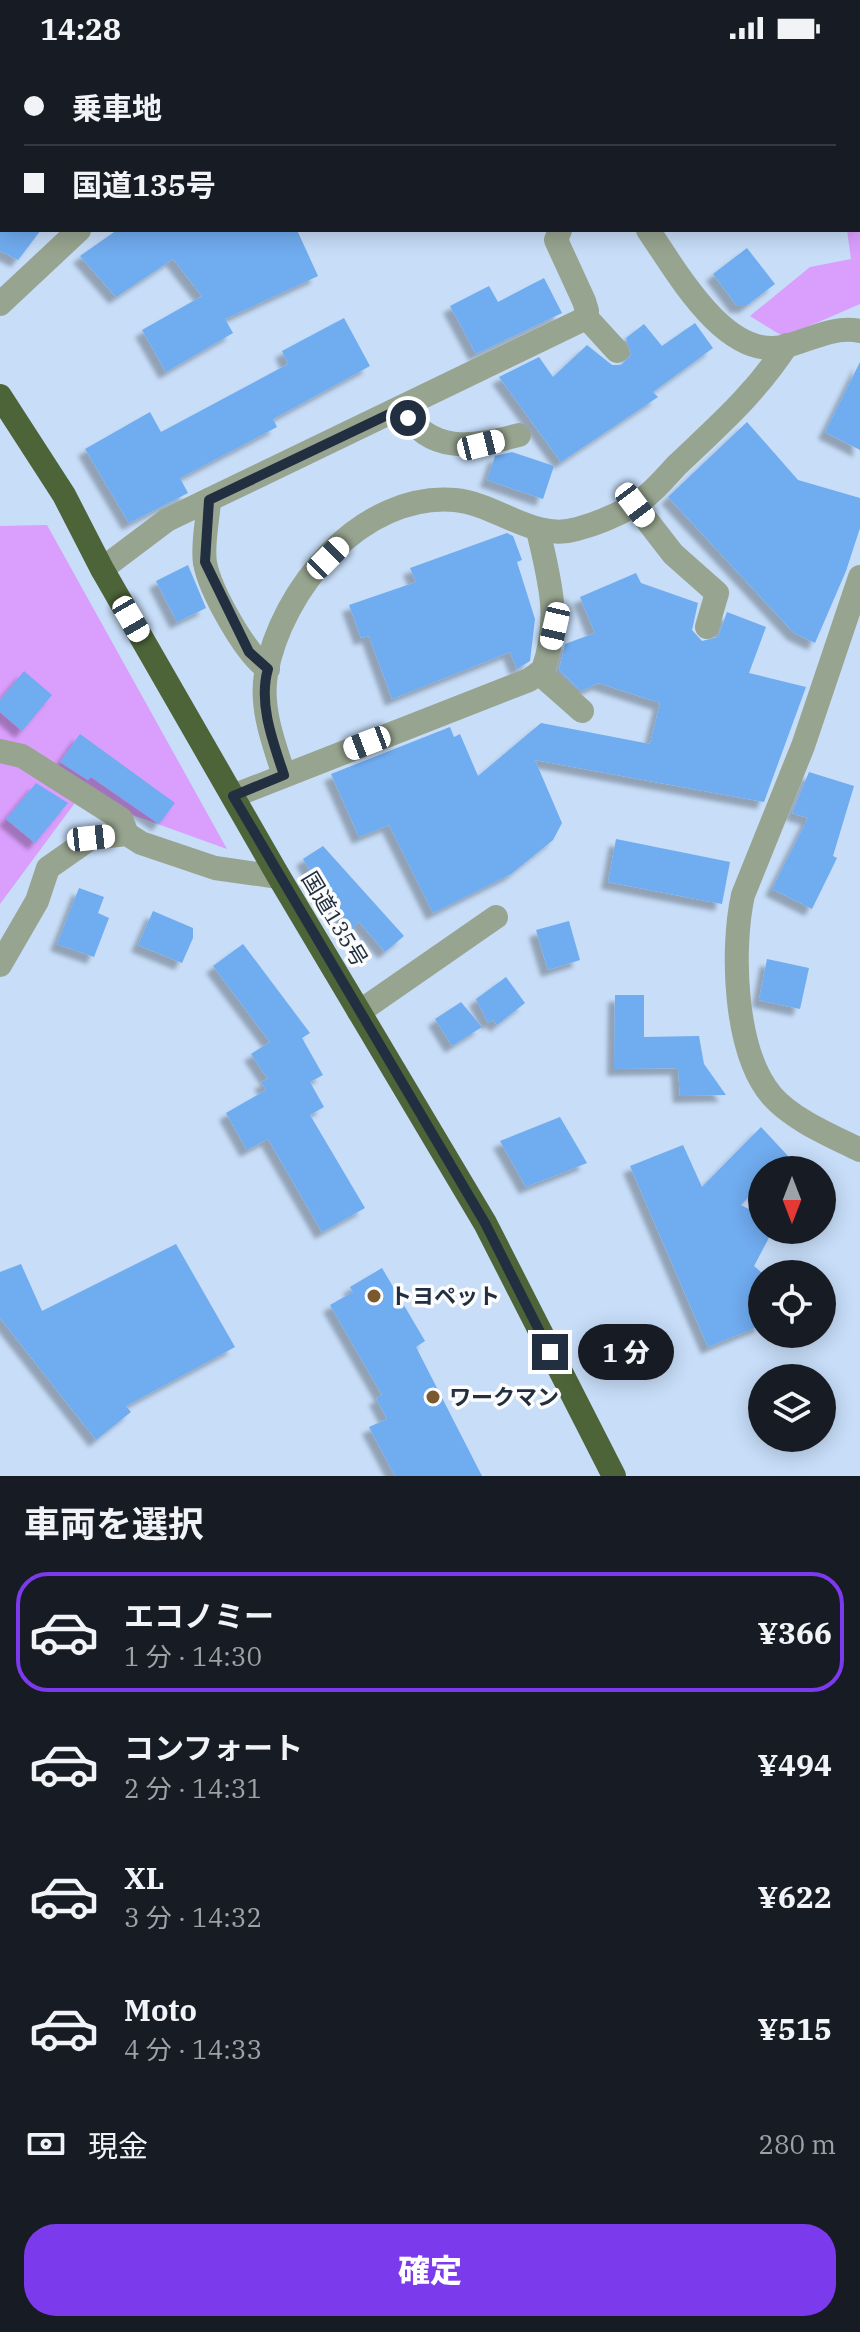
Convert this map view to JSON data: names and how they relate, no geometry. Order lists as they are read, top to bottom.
{
  "streets": {
    "highway": ["国道135号"]
  },
  "places": ["トヨペット", "ワークマン"],
  "north": "bottom",
  "page": {
    "status": "14:28",
    "banner": ["乗車地", "国道135号"],
    "bubble": "1 分",
    "heading": "車両を選択",
    "list": [
      {
        "name": "エコノミー",
        "note": "1 分 · 14:30",
        "value": "¥366"
      },
      {
        "name": "コンフォート",
        "note": "2 分 · 14:31",
        "value": "¥494"
      },
      {
        "name": "XL",
        "note": "3 分 · 14:32",
        "value": "¥622"
      },
      {
        "name": "Moto",
        "note": "4 分 · 14:33",
        "value": "¥515"
      }
    ],
    "pay": ["現金", "280 m"],
    "buttons": "確定"
  }
}
